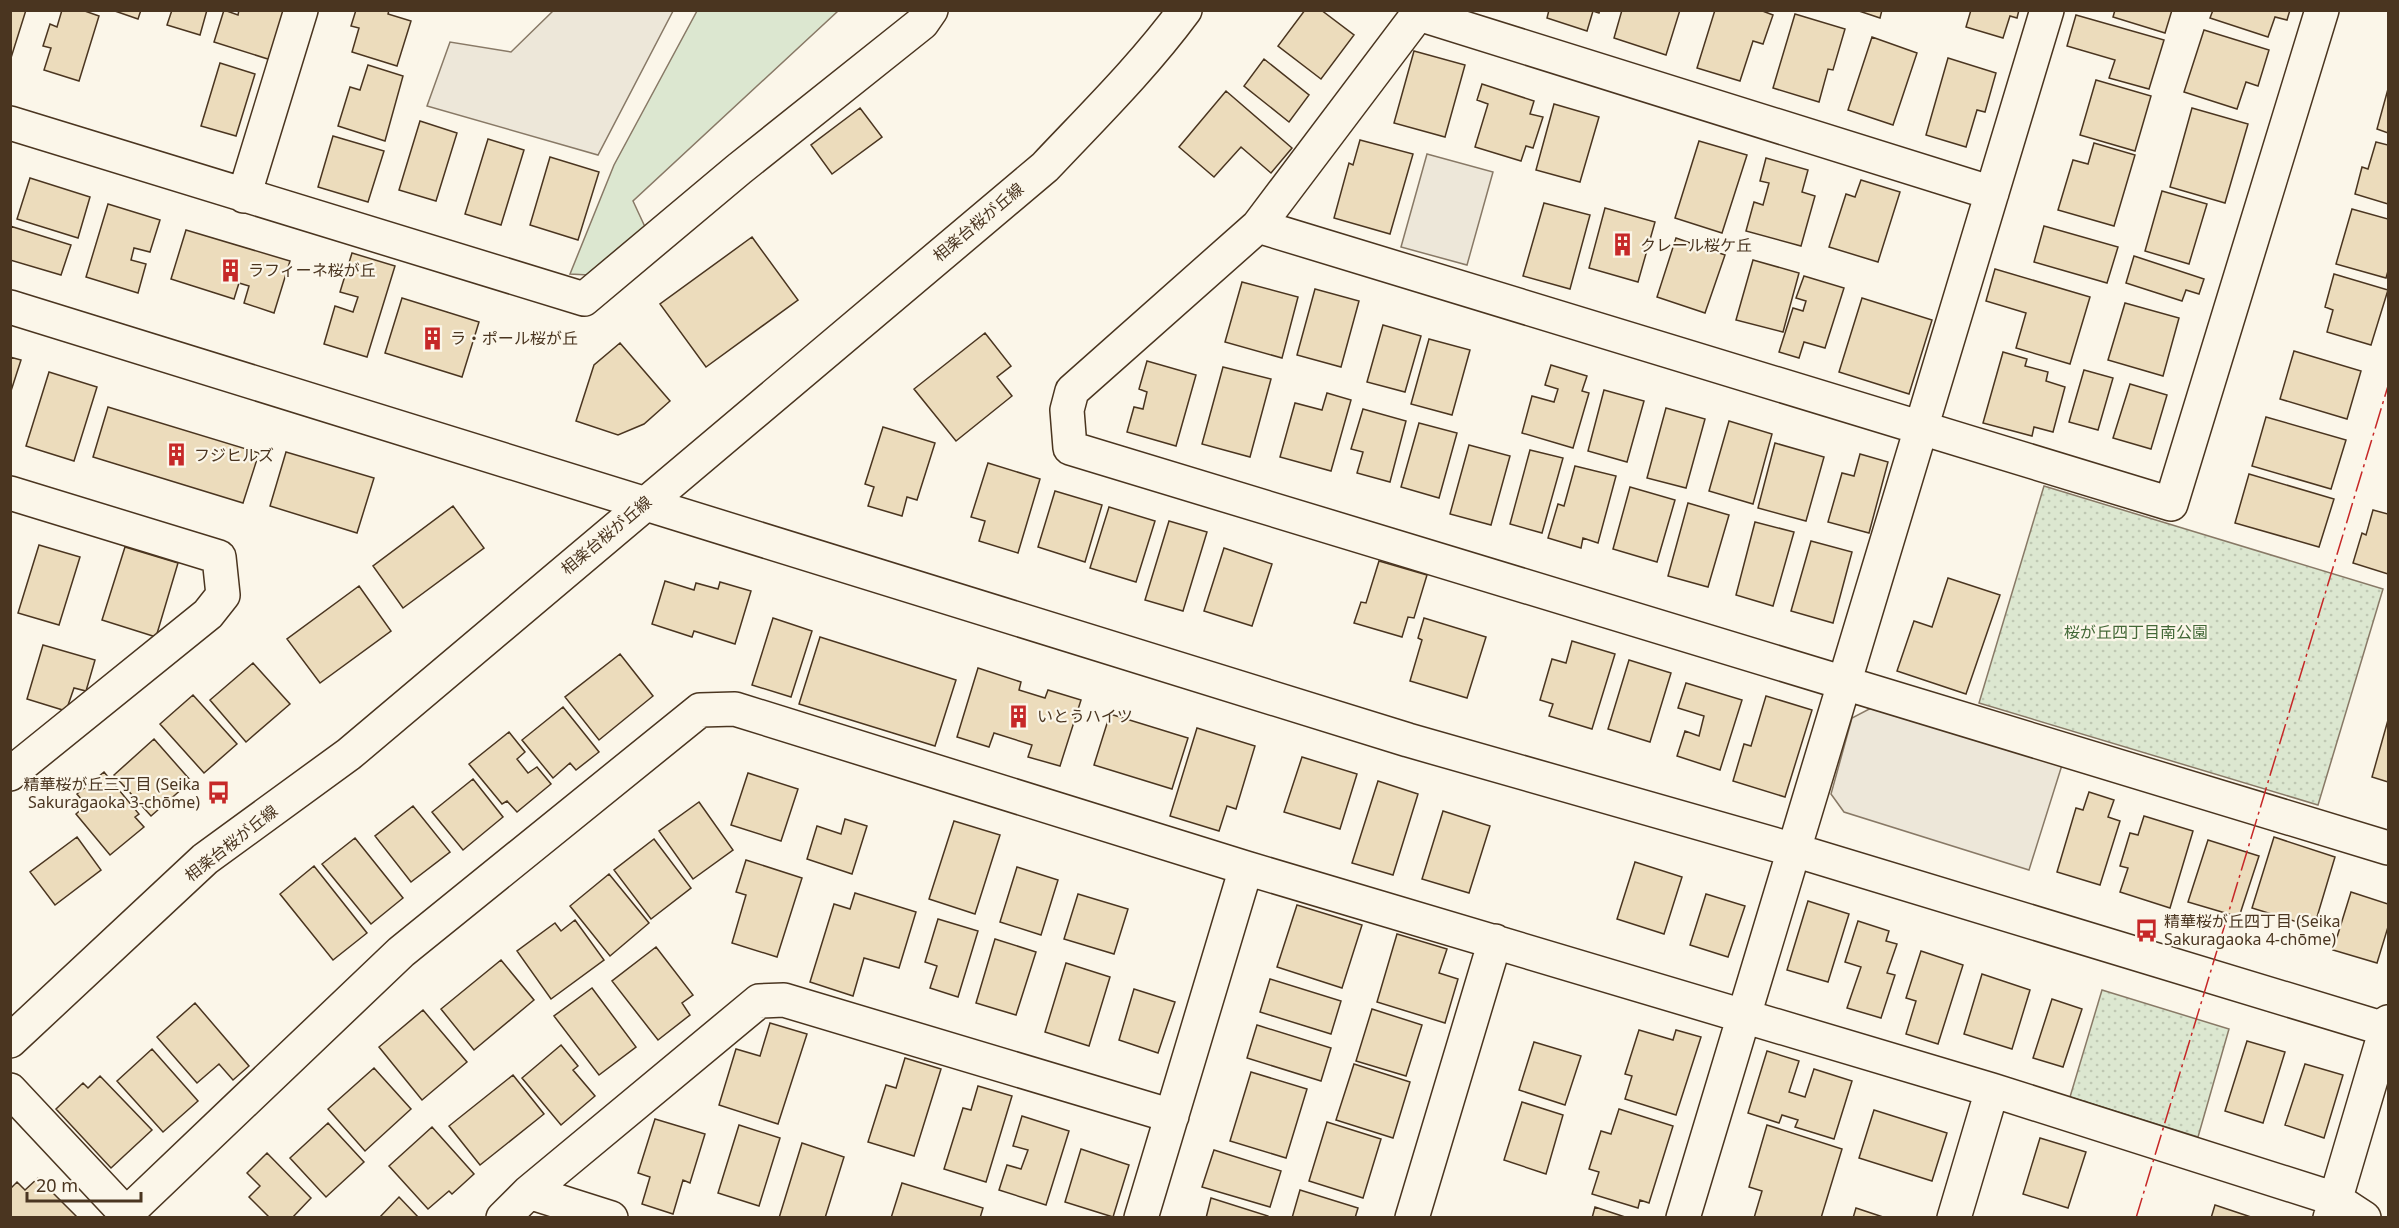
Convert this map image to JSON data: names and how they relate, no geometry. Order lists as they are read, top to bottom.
{
  "streets": {
    "street": ["相楽台桜が丘線"]
  },
  "parks": ["桜が丘四丁目南公園"],
  "places": {
    "building": [
      "クレール桜ケ丘",
      "ラフィーネ桜が丘",
      "ラ・ポール桜が丘",
      "フジヒルズ",
      "いとうハイツ"
    ],
    "bus stop": ["精華桜が丘三丁目 (Seika Sakuragaoka 3-chōme)", "精華桜が丘四丁目 (Seika Sakuragaoka 4-chōme)"]
  },
  "scale_bar": "20 m"
}
